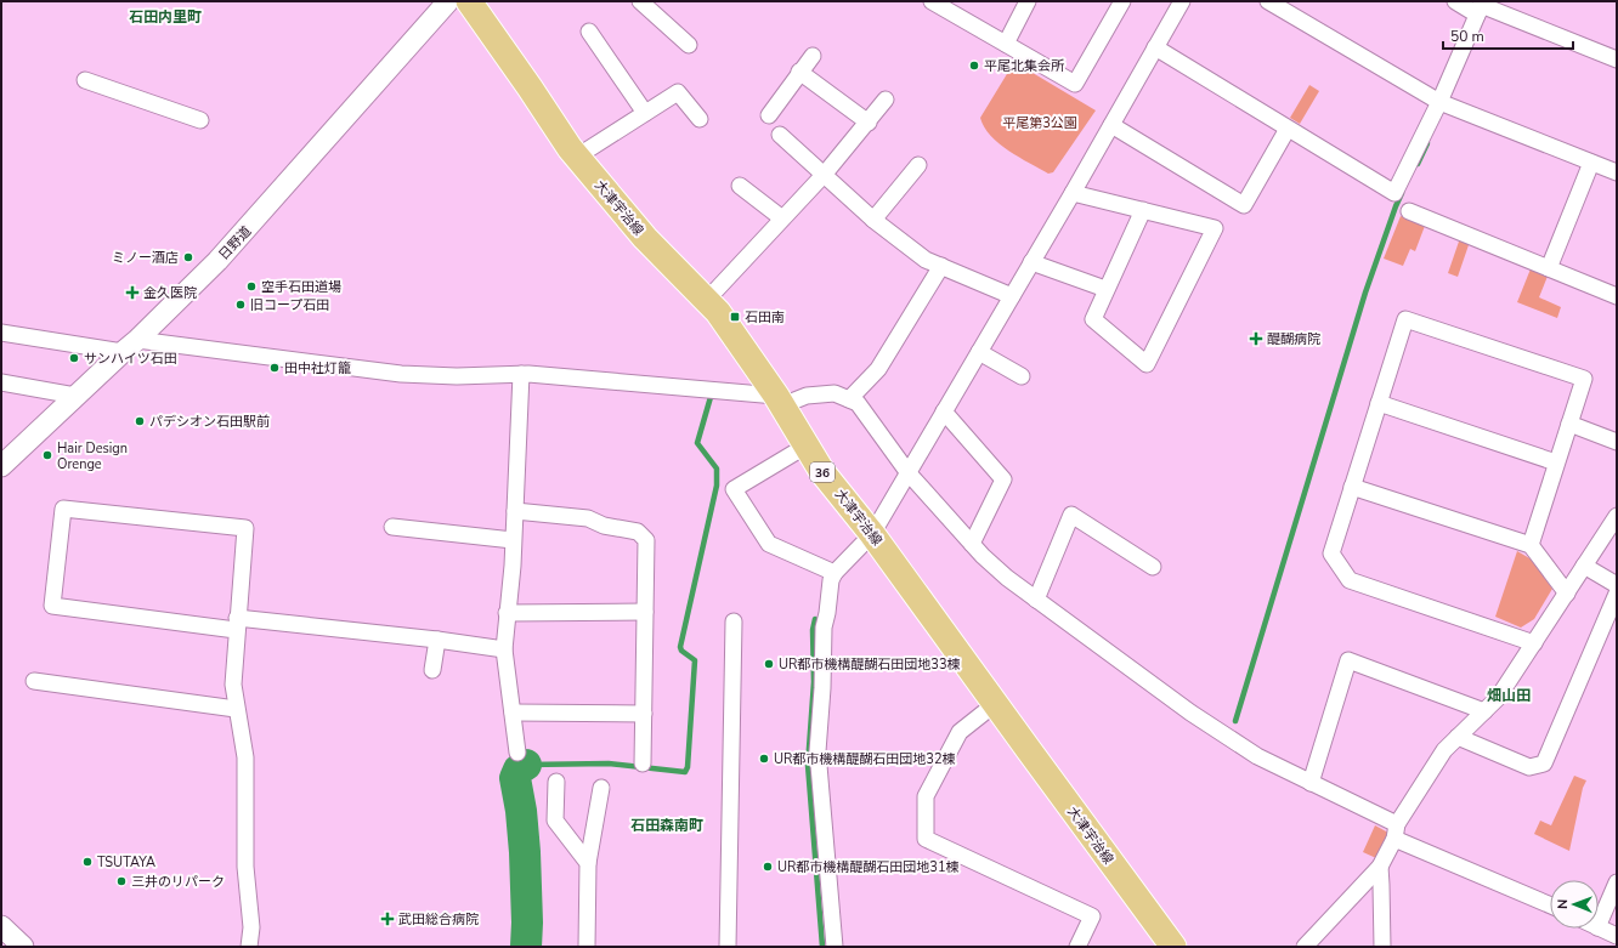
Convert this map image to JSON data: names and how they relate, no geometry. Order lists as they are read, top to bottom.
{
  "streets": {
    "main road": ["大津宇治線", "36"],
    "street": ["日野道"]
  },
  "districts": ["石田内里町", "畑山田", "石田森南町"],
  "parks": ["平尾第3公園"],
  "places": {
    "other": [
      "平尾北集会所",
      "ミノー酒店",
      "空手石田道場",
      "旧コープ石田",
      "サンハイツ石田",
      "田中社灯籠",
      "パデシオン石田駅前",
      "Hair Design Orenge",
      "UR都市機構醍醐石田団地33棟",
      "UR都市機構醍醐石田団地32棟",
      "TSUTAYA",
      "UR都市機構醍醐石田団地31棟",
      "三井のリパーク"
    ],
    "health": ["金久医院", "醍醐病院", "武田総合病院"],
    "transit": ["石田南"]
  },
  "scale_bar": "50 m",
  "north": "left"
}
